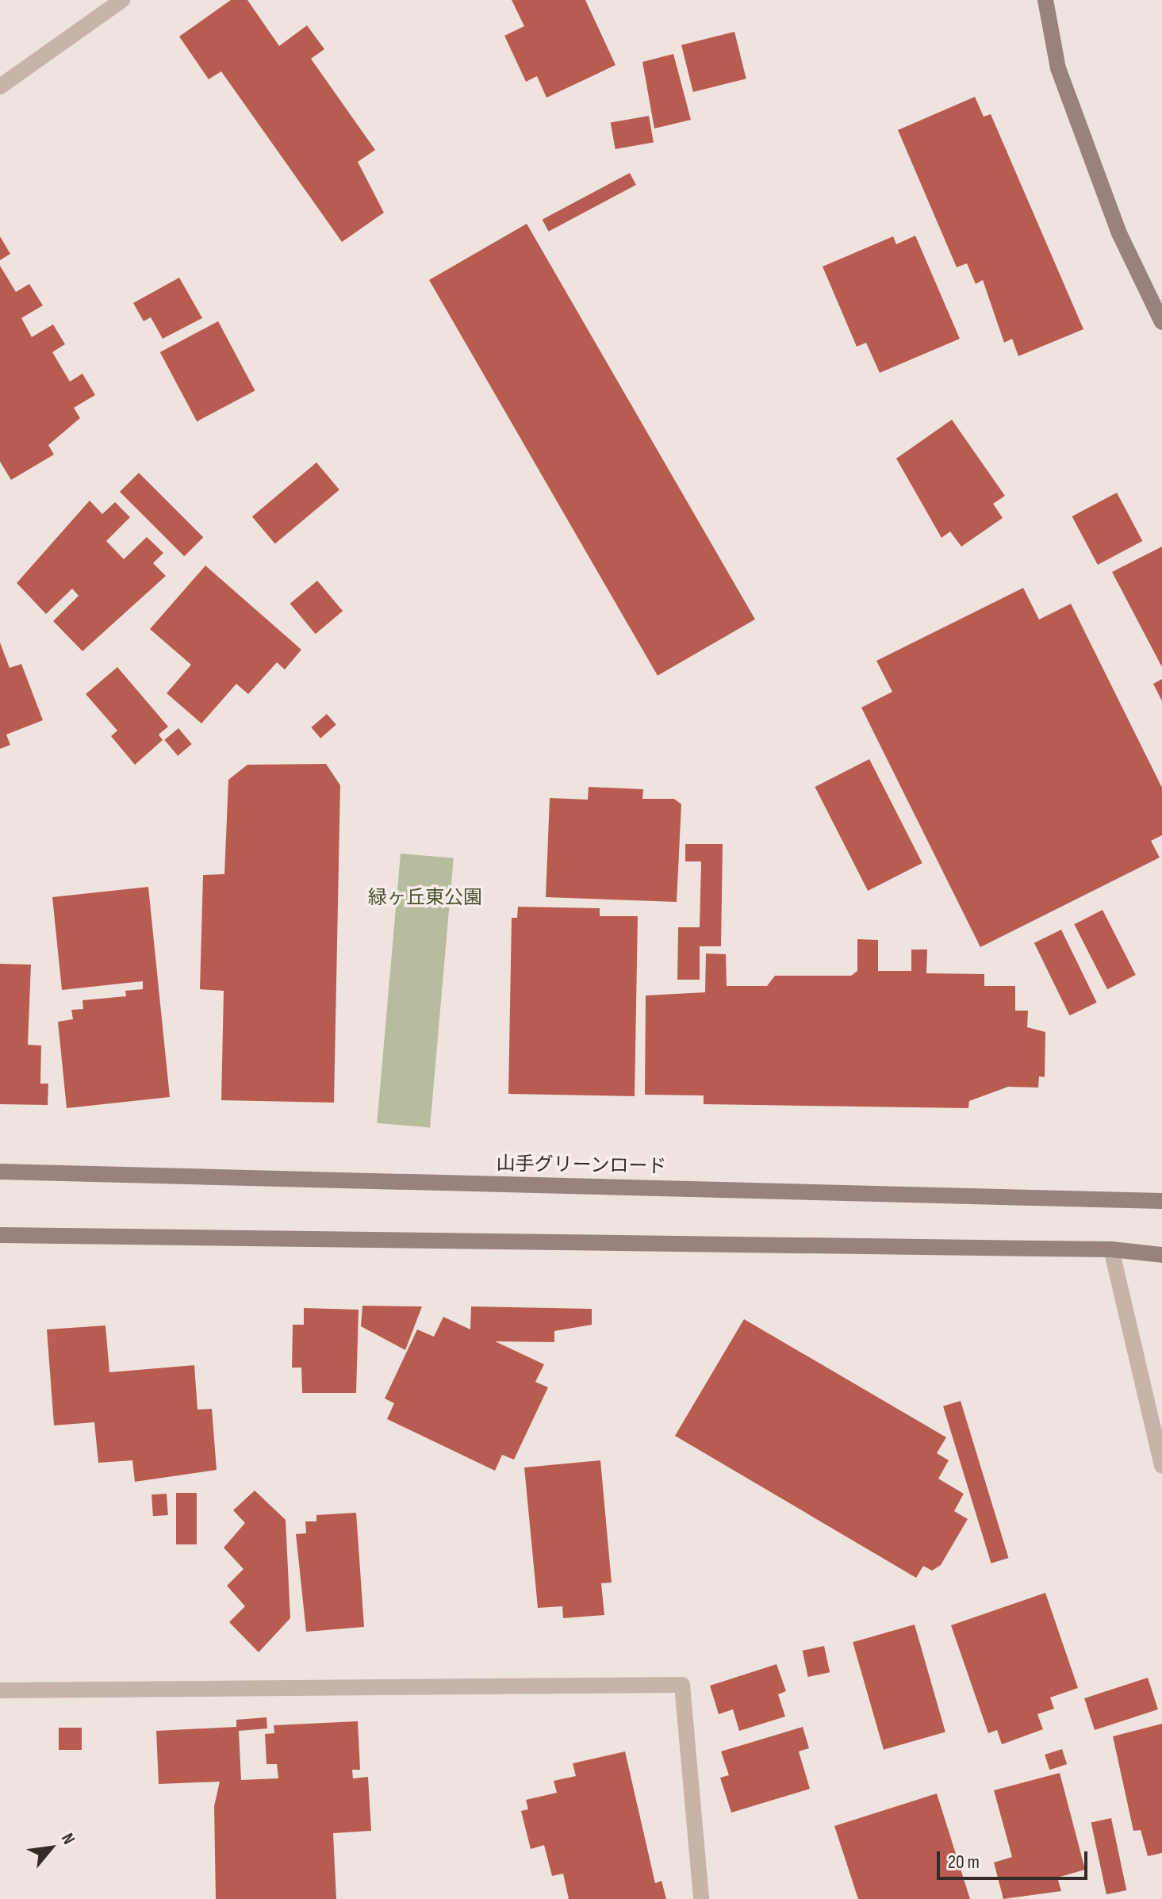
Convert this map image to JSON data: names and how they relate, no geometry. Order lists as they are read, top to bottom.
{
  "streets": {
    "street": ["山手グリーンロード"]
  },
  "parks": ["緑ヶ丘東公園"],
  "scale_bar": "20 m",
  "north": "top right"
}
